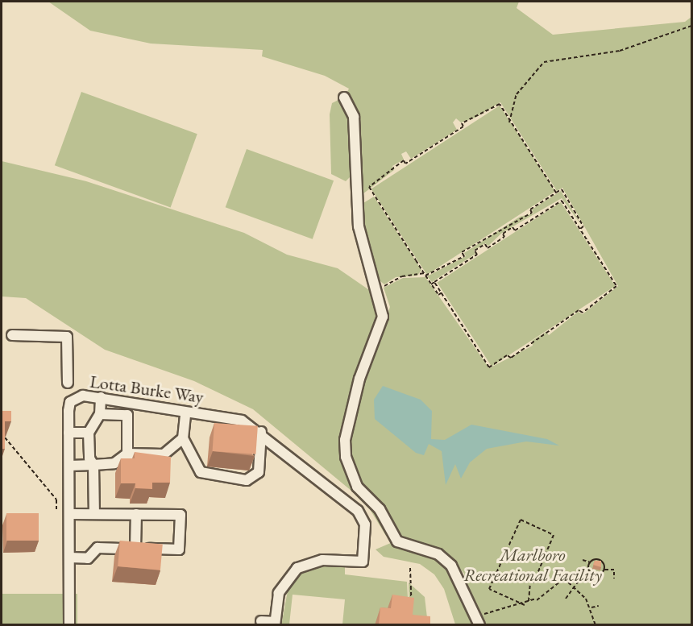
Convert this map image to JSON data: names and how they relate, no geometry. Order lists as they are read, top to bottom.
{
  "streets": {
    "lane": ["Lotta Burke Way"]
  },
  "parks": ["Marlboro Recreational Facility"]
}
